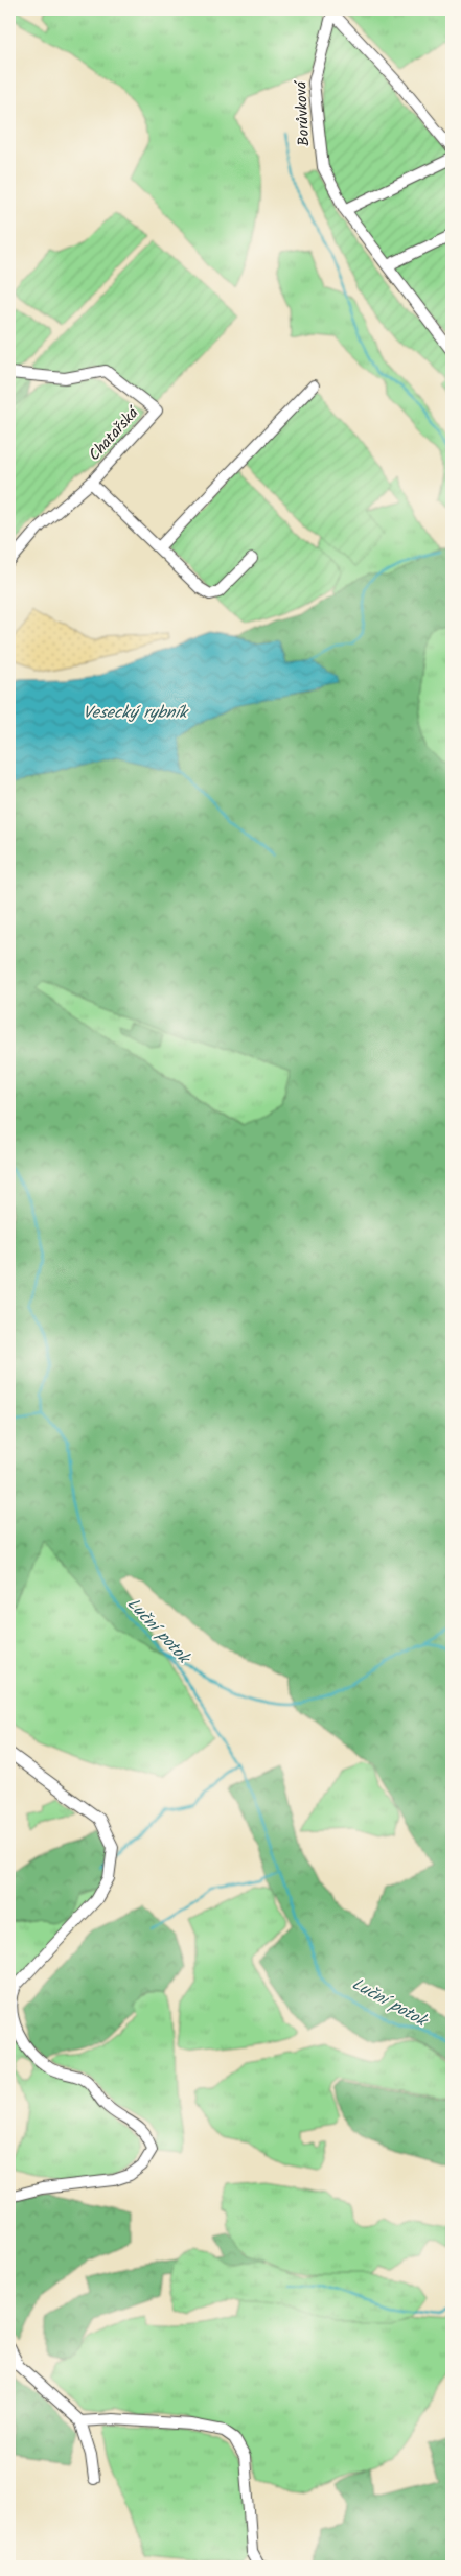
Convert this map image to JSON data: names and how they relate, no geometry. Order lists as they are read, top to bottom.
{
  "streets": {
    "street": ["Borůvková", "Chatařská"]
  },
  "water": ["Vesecký rybník", "Luční potok"]
}
